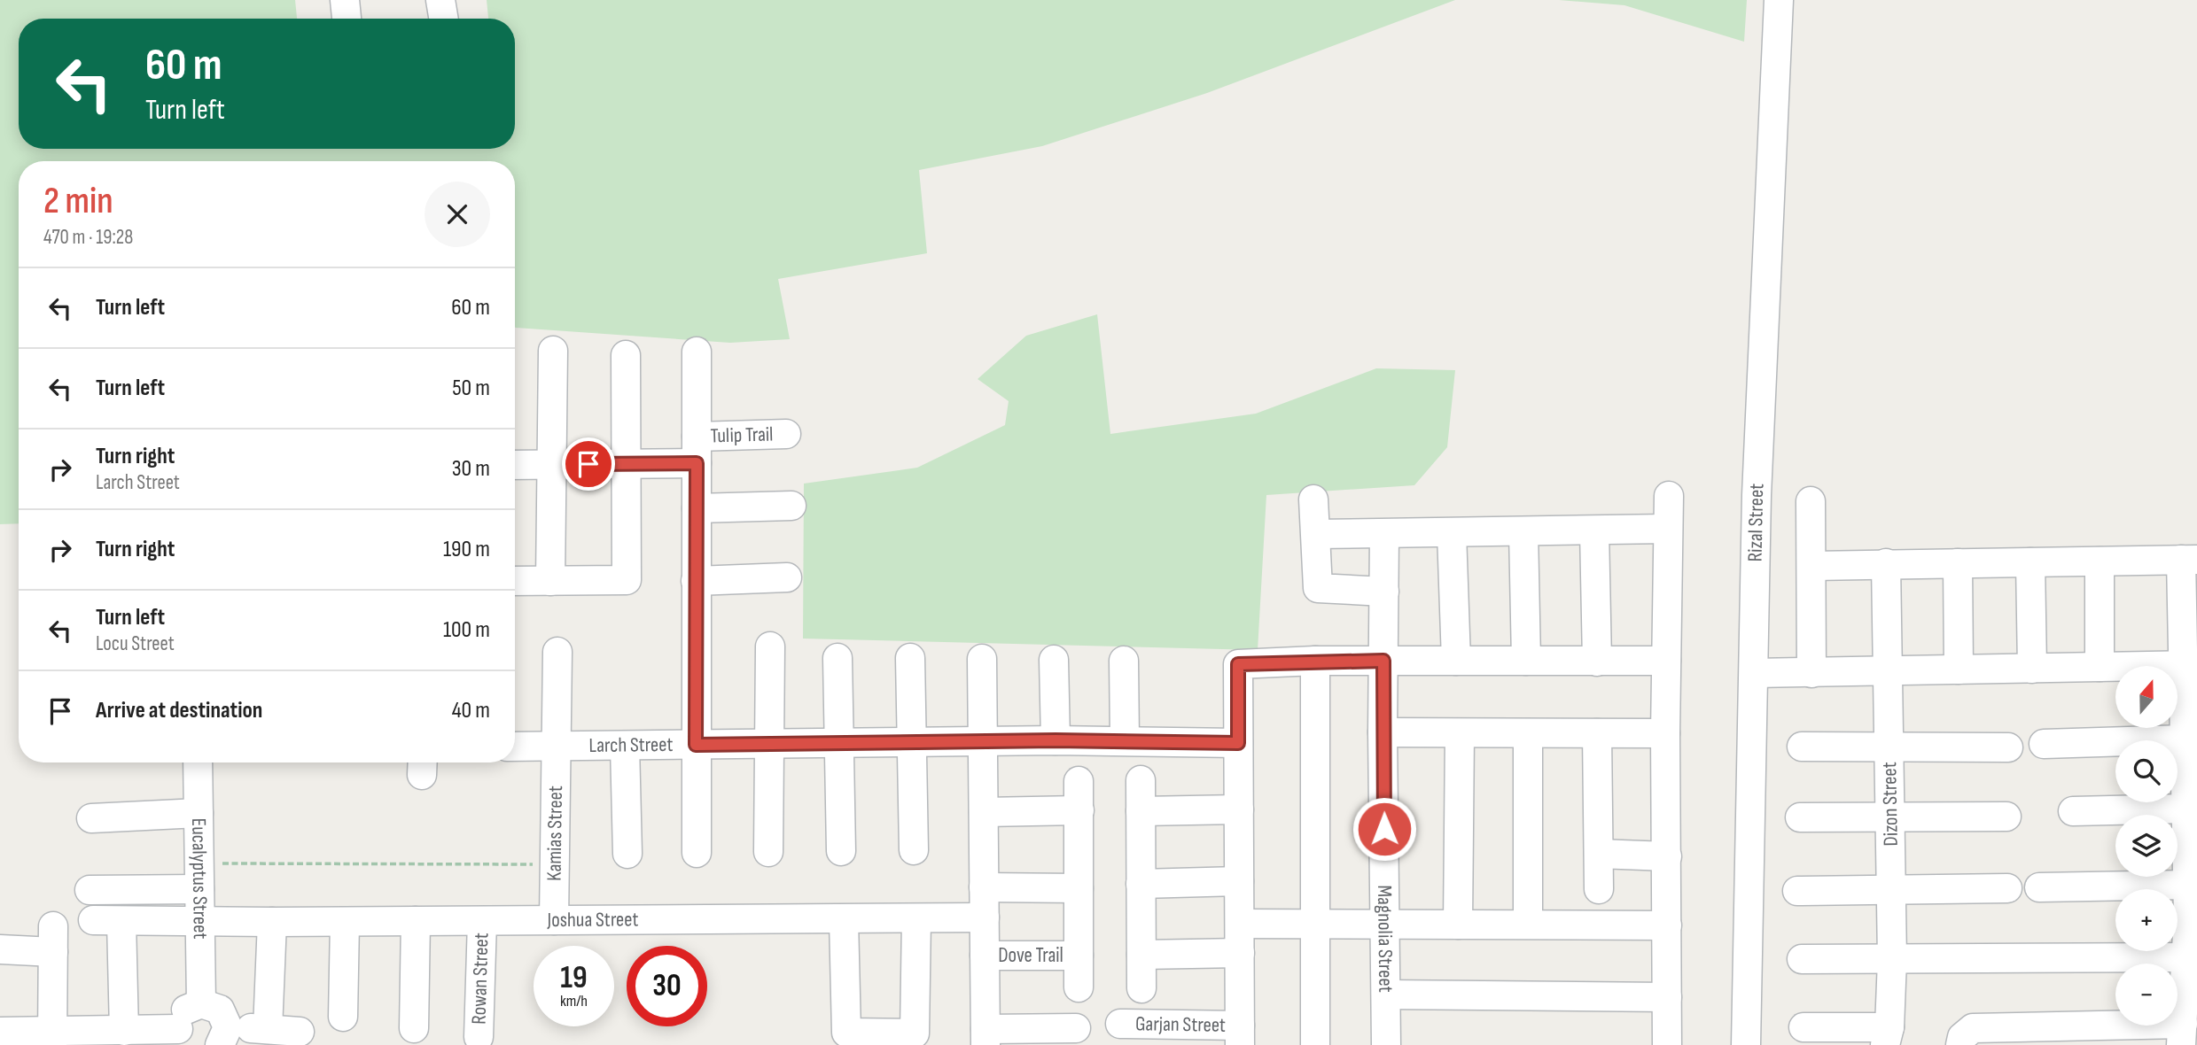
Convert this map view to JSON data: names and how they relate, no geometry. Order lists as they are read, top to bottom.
{
  "streets": {
    "street": [
      "Tulip Trail",
      "Rizal Street",
      "Larch Street",
      "Dizon Street",
      "Kamias Street",
      "Eucalyptus Street",
      "Joshua Street",
      "Magnolia Street",
      "Dove Trail",
      "Rowan Street",
      "Garjan Street"
    ]
  },
  "crossings": [
    ["Larch Street", "Kamias Street"],
    ["Kamias Street", "Joshua Street"],
    ["Eucalyptus Street", "Joshua Street"],
    ["Joshua Street", "Rowan Street"]
  ],
  "north": "top",
  "page": {
    "turn": ["60 m", "Turn left"],
    "heading": ["2 min", "470 m · 19:28"],
    "list": [
      {
        "name": "Turn left",
        "value": "60 m"
      },
      {
        "name": "Turn left",
        "value": "50 m"
      },
      {
        "name": "Turn right",
        "note": "Larch Street",
        "value": "30 m"
      },
      {
        "name": "Turn right",
        "value": "190 m"
      },
      {
        "name": "Turn left",
        "note": "Locu Street",
        "value": "100 m"
      },
      {
        "name": "Arrive at destination",
        "value": "40 m"
      }
    ],
    "map_buttons": ["+", "−"],
    "speed": "19 km/h",
    "limit": "30"
  }
}
